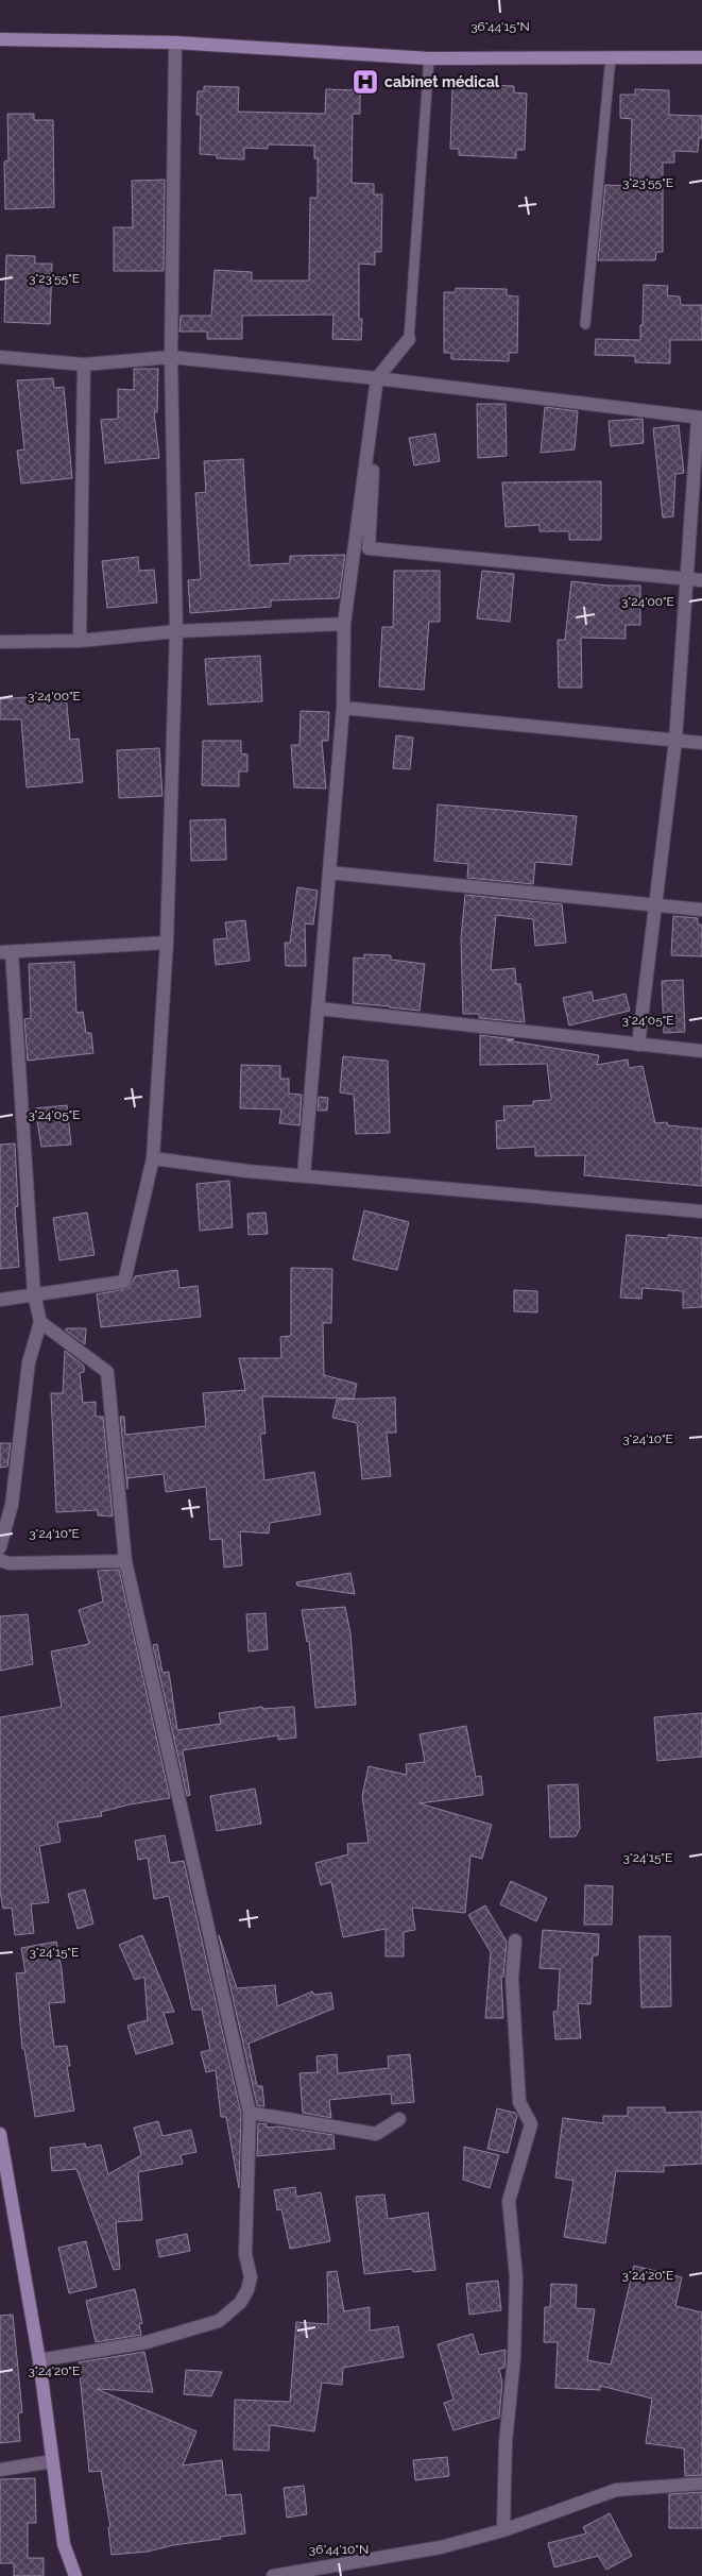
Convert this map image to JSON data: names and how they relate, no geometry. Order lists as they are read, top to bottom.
{
  "places": {
    "hospital": ["cabinet médical"]
  },
  "coordinates": [
    "36°44'15\"N",
    "3°23'55\"E",
    "3°24'00\"E",
    "3°24'05\"E",
    "3°24'10\"E",
    "3°24'15\"E",
    "3°24'20\"E",
    "36°44'10\"N"
  ]
}
